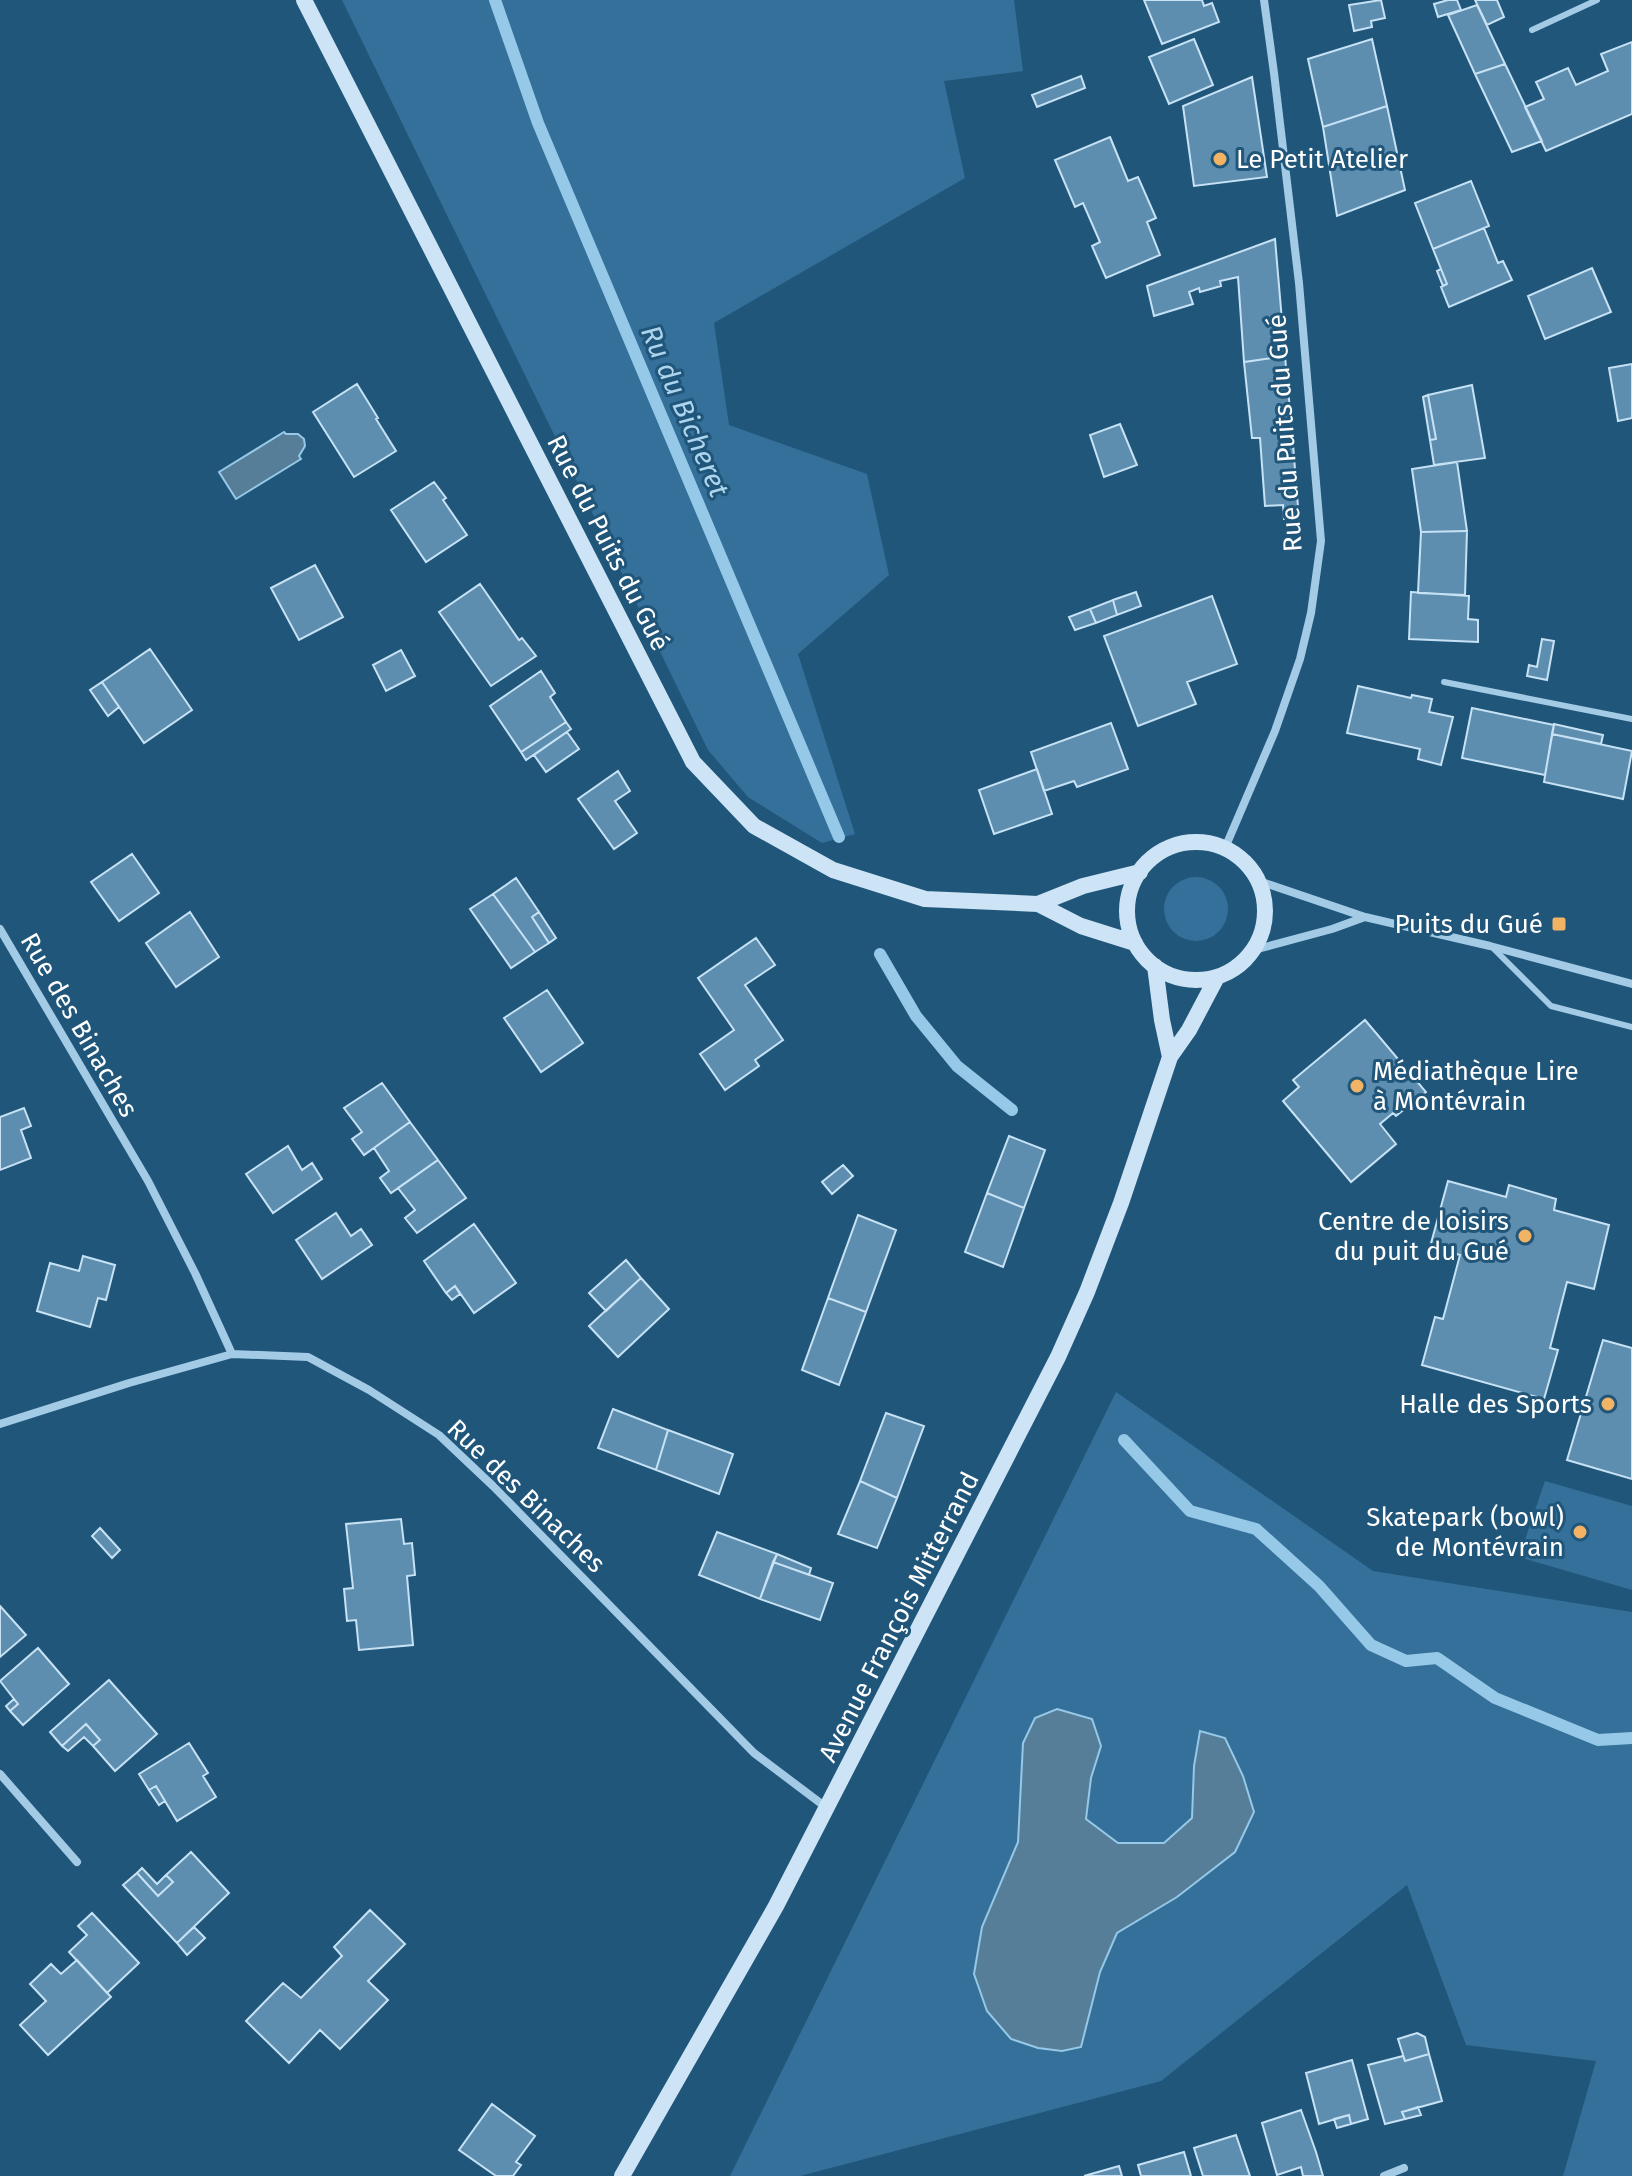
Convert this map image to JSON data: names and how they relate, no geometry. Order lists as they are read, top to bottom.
{
  "streets": {
    "main road": ["Rue du Puits du Gué", "Avenue François Mitterrand"],
    "street": ["Rue des Binaches"]
  },
  "crossings": [
    ["Rue du Puits du Gué", "Avenue François Mitterrand"],
    ["Rue des Binaches", "Avenue François Mitterrand"]
  ],
  "water": ["Ru du Bicheret"],
  "places": {
    "other": [
      "Le Petit Atelier",
      "Médiathèque Lire à Montévrain",
      "Centre de loisirs du puit du Gué",
      "Halle des Sports",
      "Skatepark (bowl) de Montévrain"
    ],
    "transit": ["Puits du Gué"]
  }
}
